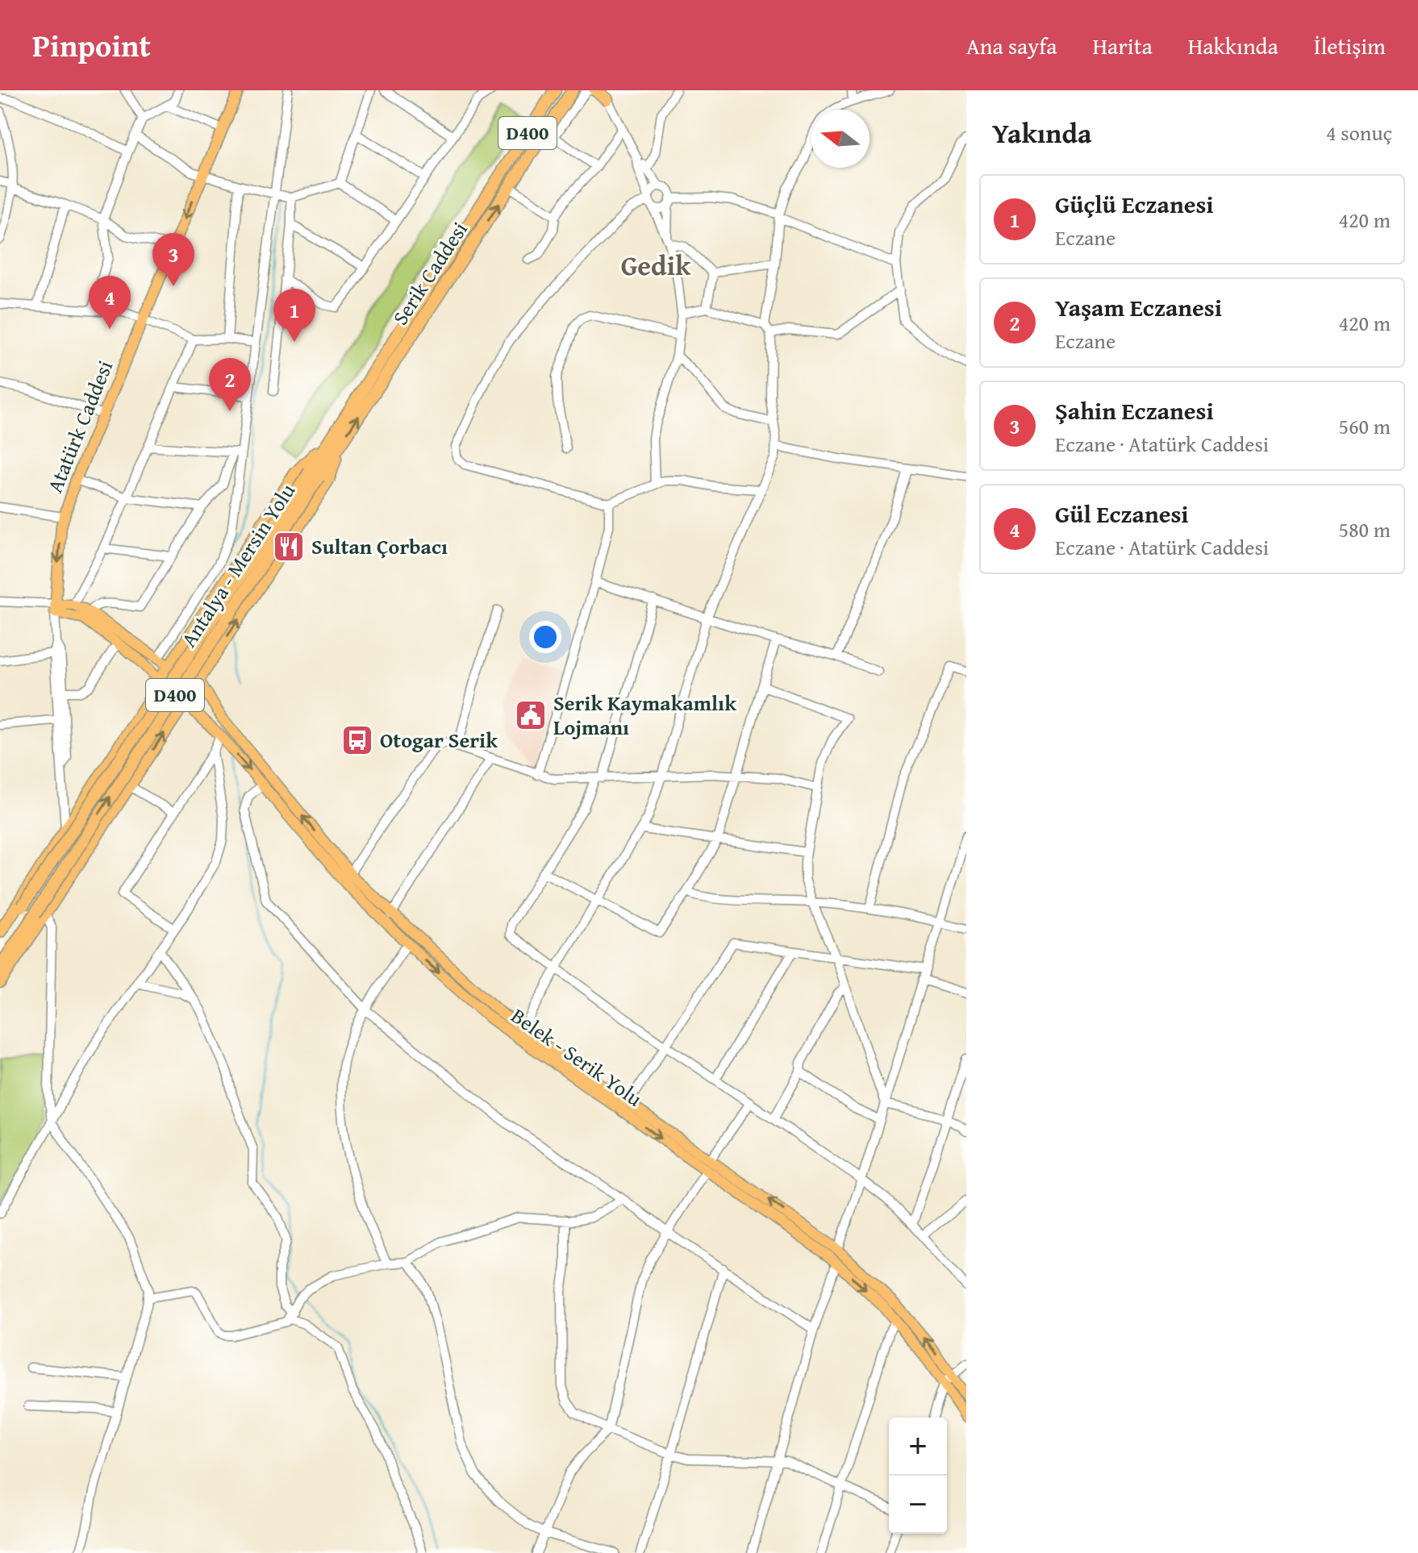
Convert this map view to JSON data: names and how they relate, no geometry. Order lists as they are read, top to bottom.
{
  "streets": {
    "highway": ["D400", "Serik Caddesi", "Antalya - Mersin Yolu"],
    "main road": ["Atatürk Caddesi", "Belek - Serik Yolu"]
  },
  "crossings": [
    ["Serik Caddesi", "Antalya - Mersin Yolu"]
  ],
  "districts": ["Gedik"],
  "places": {
    "restaurant": ["Sultan Çorbacı"],
    "public building": ["Serik Kaymakamlık Lojmanı"],
    "bus stop": ["Otogar Serik"]
  },
  "north": "left",
  "page": {
    "header": "Pinpoint",
    "nav": [
      "Ana sayfa",
      "Harita",
      "Hakkında",
      "İletişim"
    ],
    "heading": ["Yakında", "4 sonuç"],
    "list": [
      {
        "mark": "1",
        "name": "Güçlü Eczanesi",
        "note": "Eczane",
        "value": "420 m"
      },
      {
        "mark": "2",
        "name": "Yaşam Eczanesi",
        "note": "Eczane",
        "value": "420 m"
      },
      {
        "mark": "3",
        "name": "Şahin Eczanesi",
        "note": "Eczane · Atatürk Caddesi",
        "value": "560 m"
      },
      {
        "mark": "4",
        "name": "Gül Eczanesi",
        "note": "Eczane · Atatürk Caddesi",
        "value": "580 m"
      }
    ],
    "pins": [
      "3",
      "4",
      "1",
      "2"
    ],
    "map_buttons": ["+", "−"]
  }
}
